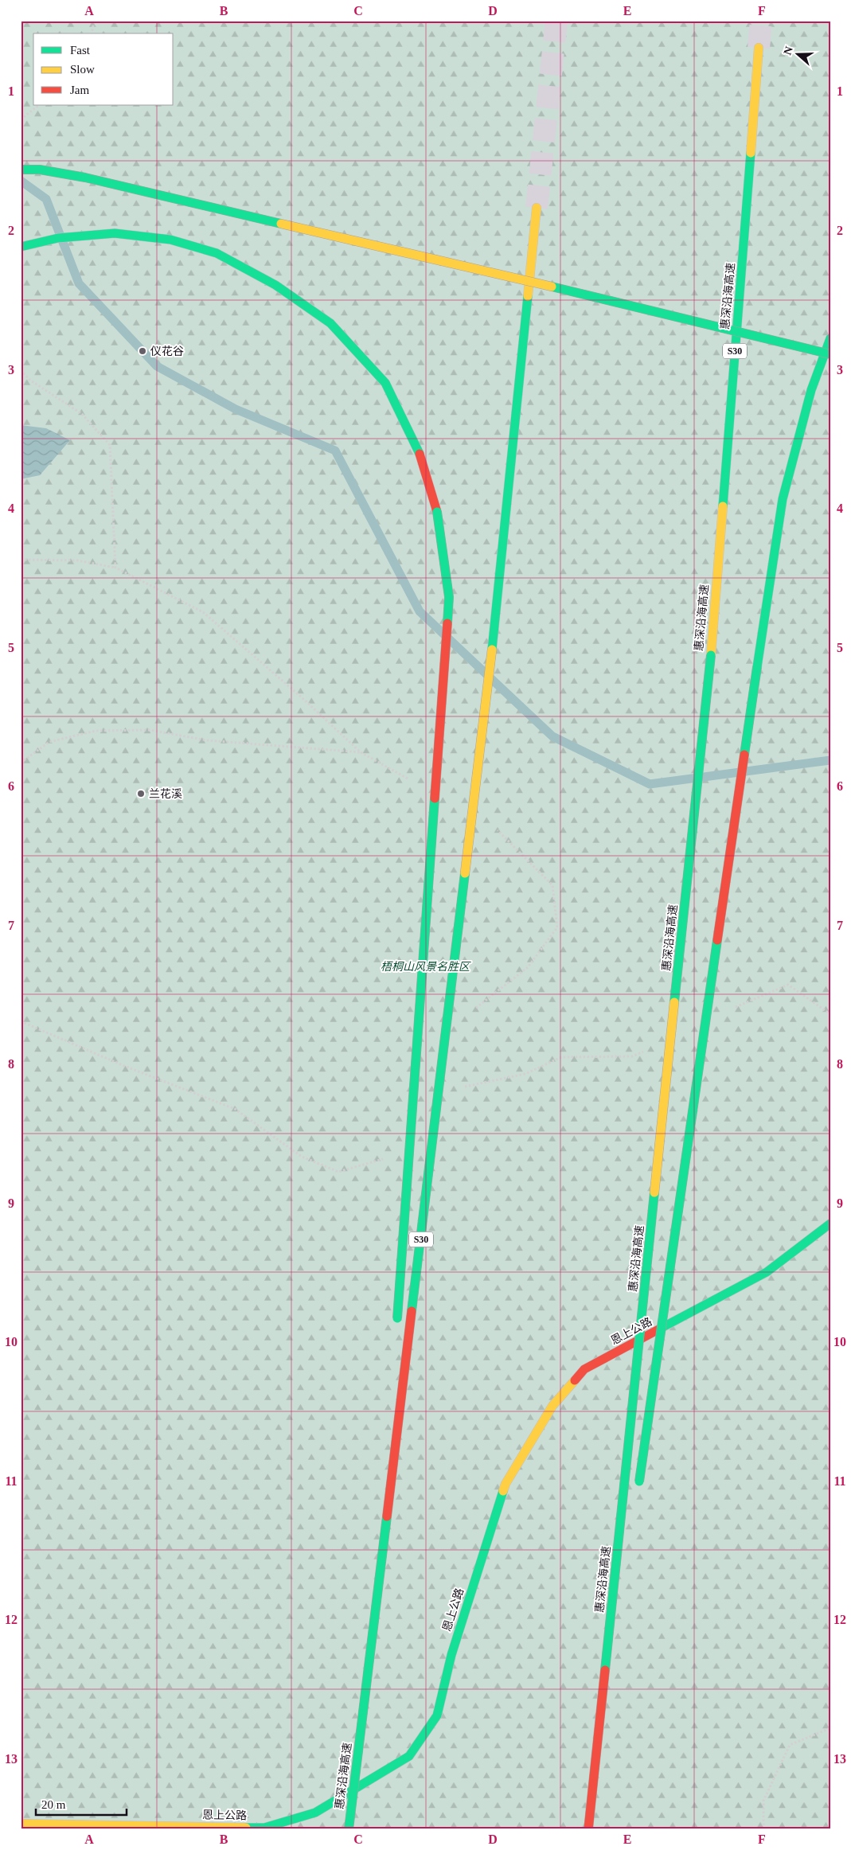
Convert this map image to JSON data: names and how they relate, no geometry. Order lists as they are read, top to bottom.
{
  "streets": {
    "main road": ["惠深沿海高速", "S30", "恩上公路"]
  },
  "parks": ["梧桐山风景名胜区"],
  "places": ["仪花谷", "兰花溪"],
  "legend": ["Fast", "Slow", "Jam"],
  "scale_bar": "20 m",
  "north": "left",
  "grid": {
    "columns": [
      "A",
      "B",
      "C",
      "D",
      "E",
      "F"
    ],
    "rows": [
      "1",
      "2",
      "3",
      "4",
      "5",
      "6",
      "7",
      "8",
      "9",
      "10",
      "11",
      "12",
      "13"
    ]
  }
}
